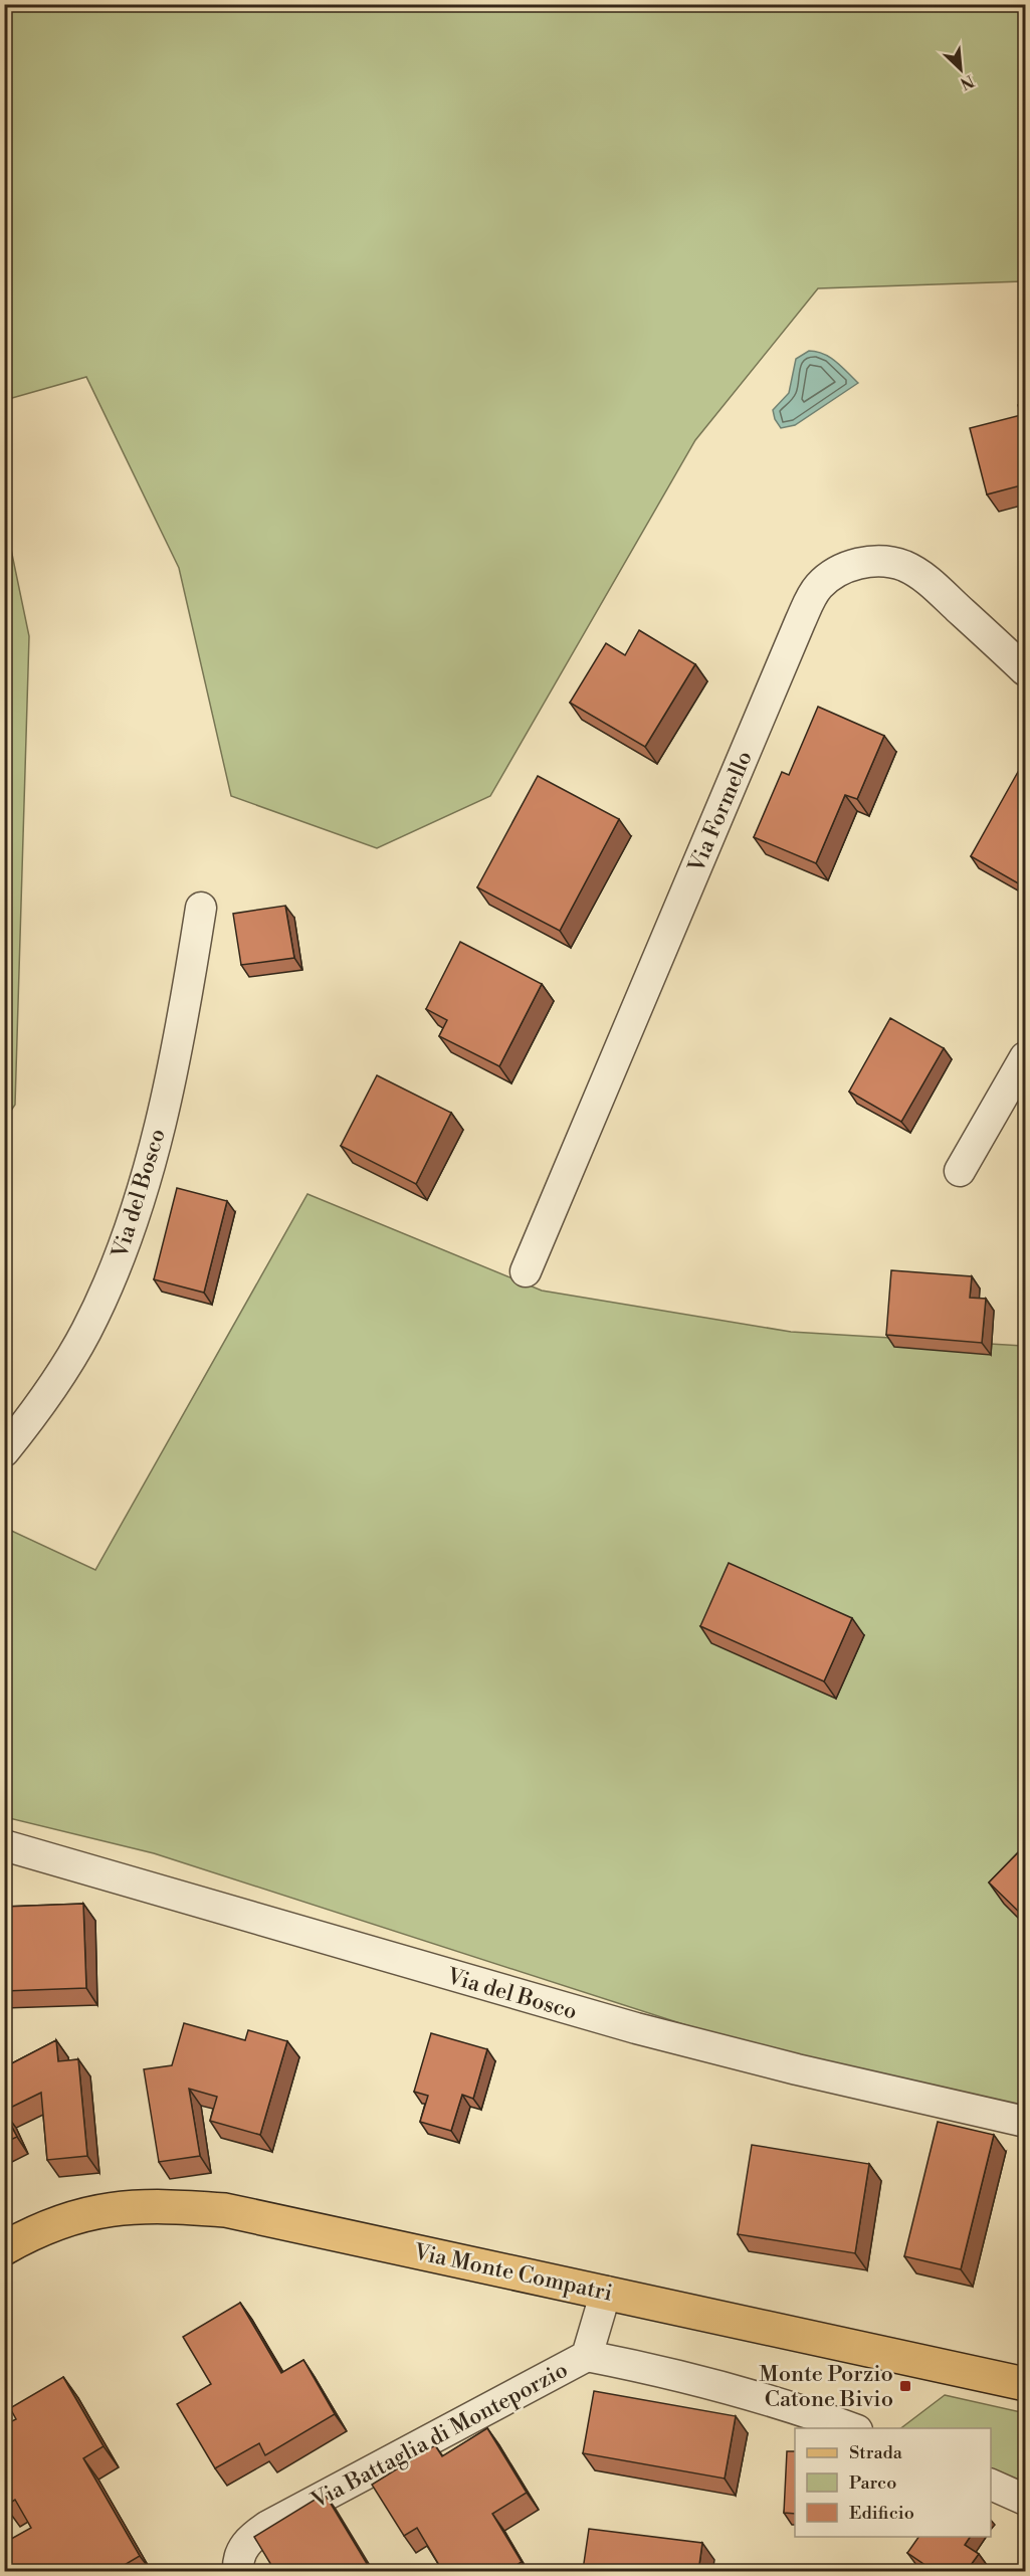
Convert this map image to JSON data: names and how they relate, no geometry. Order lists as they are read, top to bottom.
{
  "streets": {
    "main road": ["Via Monte Compatri"],
    "street": ["Via Formello", "Via del Bosco", "Via Battaglia di Monteporzio"]
  },
  "crossings": [
    ["Via Monte Compatri", "Via Battaglia di Monteporzio"]
  ],
  "places": {
    "transit": ["Monte Porzio Catone Bivio"]
  },
  "legend": ["Strada", "Parco", "Edificio"],
  "north": "bottom right"
}
